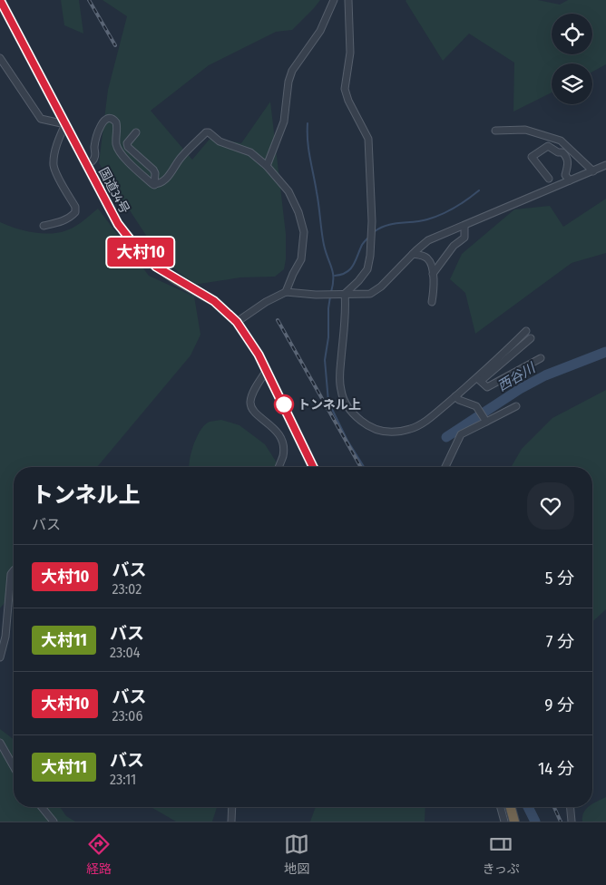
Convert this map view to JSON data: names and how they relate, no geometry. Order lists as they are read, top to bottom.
{
  "streets": {
    "highway": ["国道34号"]
  },
  "water": ["西谷川"],
  "places": ["トンネル上"],
  "lines": ["bus line 大村10"],
  "page": {
    "on_map": "大村10",
    "heading": ["トンネル上", "バス"],
    "list": [
      {
        "mark": "大村10",
        "name": "バス",
        "note": "23:02",
        "value": "5 分"
      },
      {
        "mark": "大村11",
        "name": "バス",
        "note": "23:04",
        "value": "7 分"
      },
      {
        "mark": "大村10",
        "name": "バス",
        "note": "23:06",
        "value": "9 分"
      },
      {
        "mark": "大村11",
        "name": "バス",
        "note": "23:11",
        "value": "14 分"
      }
    ],
    "tabs": ["経路", "地図", "きっぷ"]
  }
}
